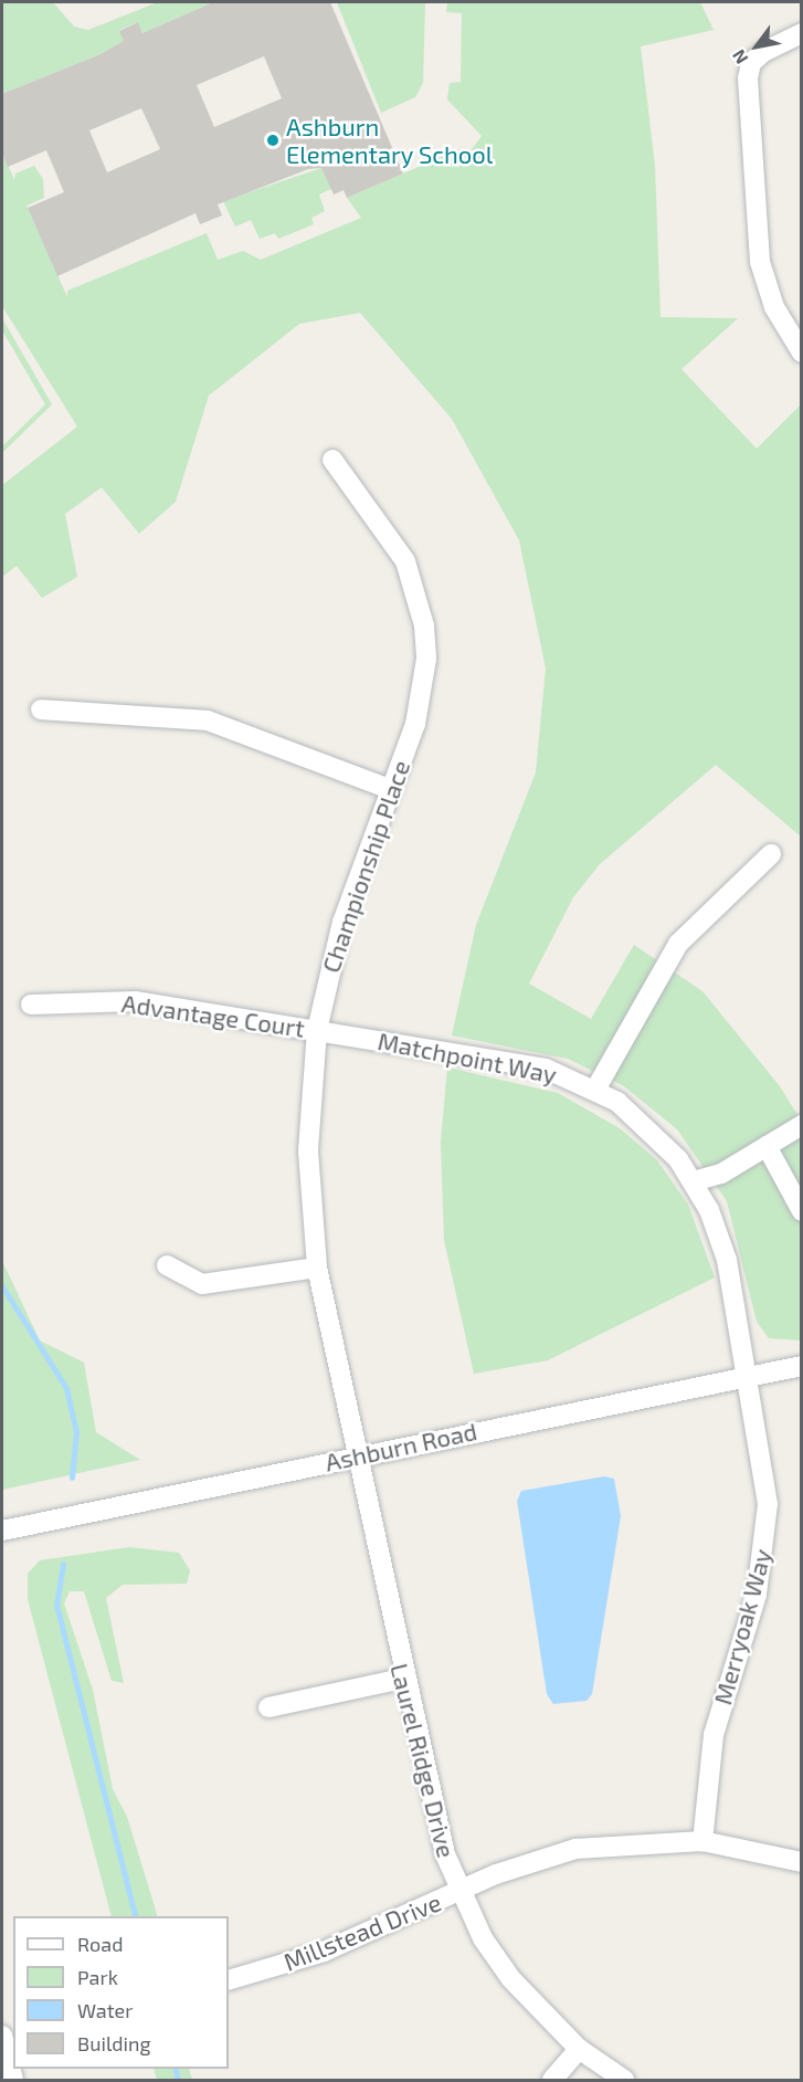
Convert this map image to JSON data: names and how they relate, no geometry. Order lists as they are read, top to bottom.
{
  "streets": {
    "street": [
      "Championship Place",
      "Advantage Court",
      "Matchpoint Way",
      "Ashburn Road",
      "Merryoak Way",
      "Laurel Ridge Drive",
      "Millstead Drive"
    ]
  },
  "crossings": [
    ["Championship Place", "Advantage Court"],
    ["Championship Place", "Matchpoint Way"],
    ["Championship Place", "Ashburn Road"],
    ["Championship Place", "Laurel Ridge Drive"],
    ["Advantage Court", "Matchpoint Way"],
    ["Matchpoint Way", "Ashburn Road"],
    ["Matchpoint Way", "Merryoak Way"],
    ["Ashburn Road", "Merryoak Way"],
    ["Ashburn Road", "Laurel Ridge Drive"],
    ["Merryoak Way", "Millstead Drive"],
    ["Laurel Ridge Drive", "Millstead Drive"]
  ],
  "places": ["Ashburn Elementary School"],
  "legend": [
    "Road",
    "Park",
    "Water",
    "Building"
  ],
  "north": "bottom left"
}
